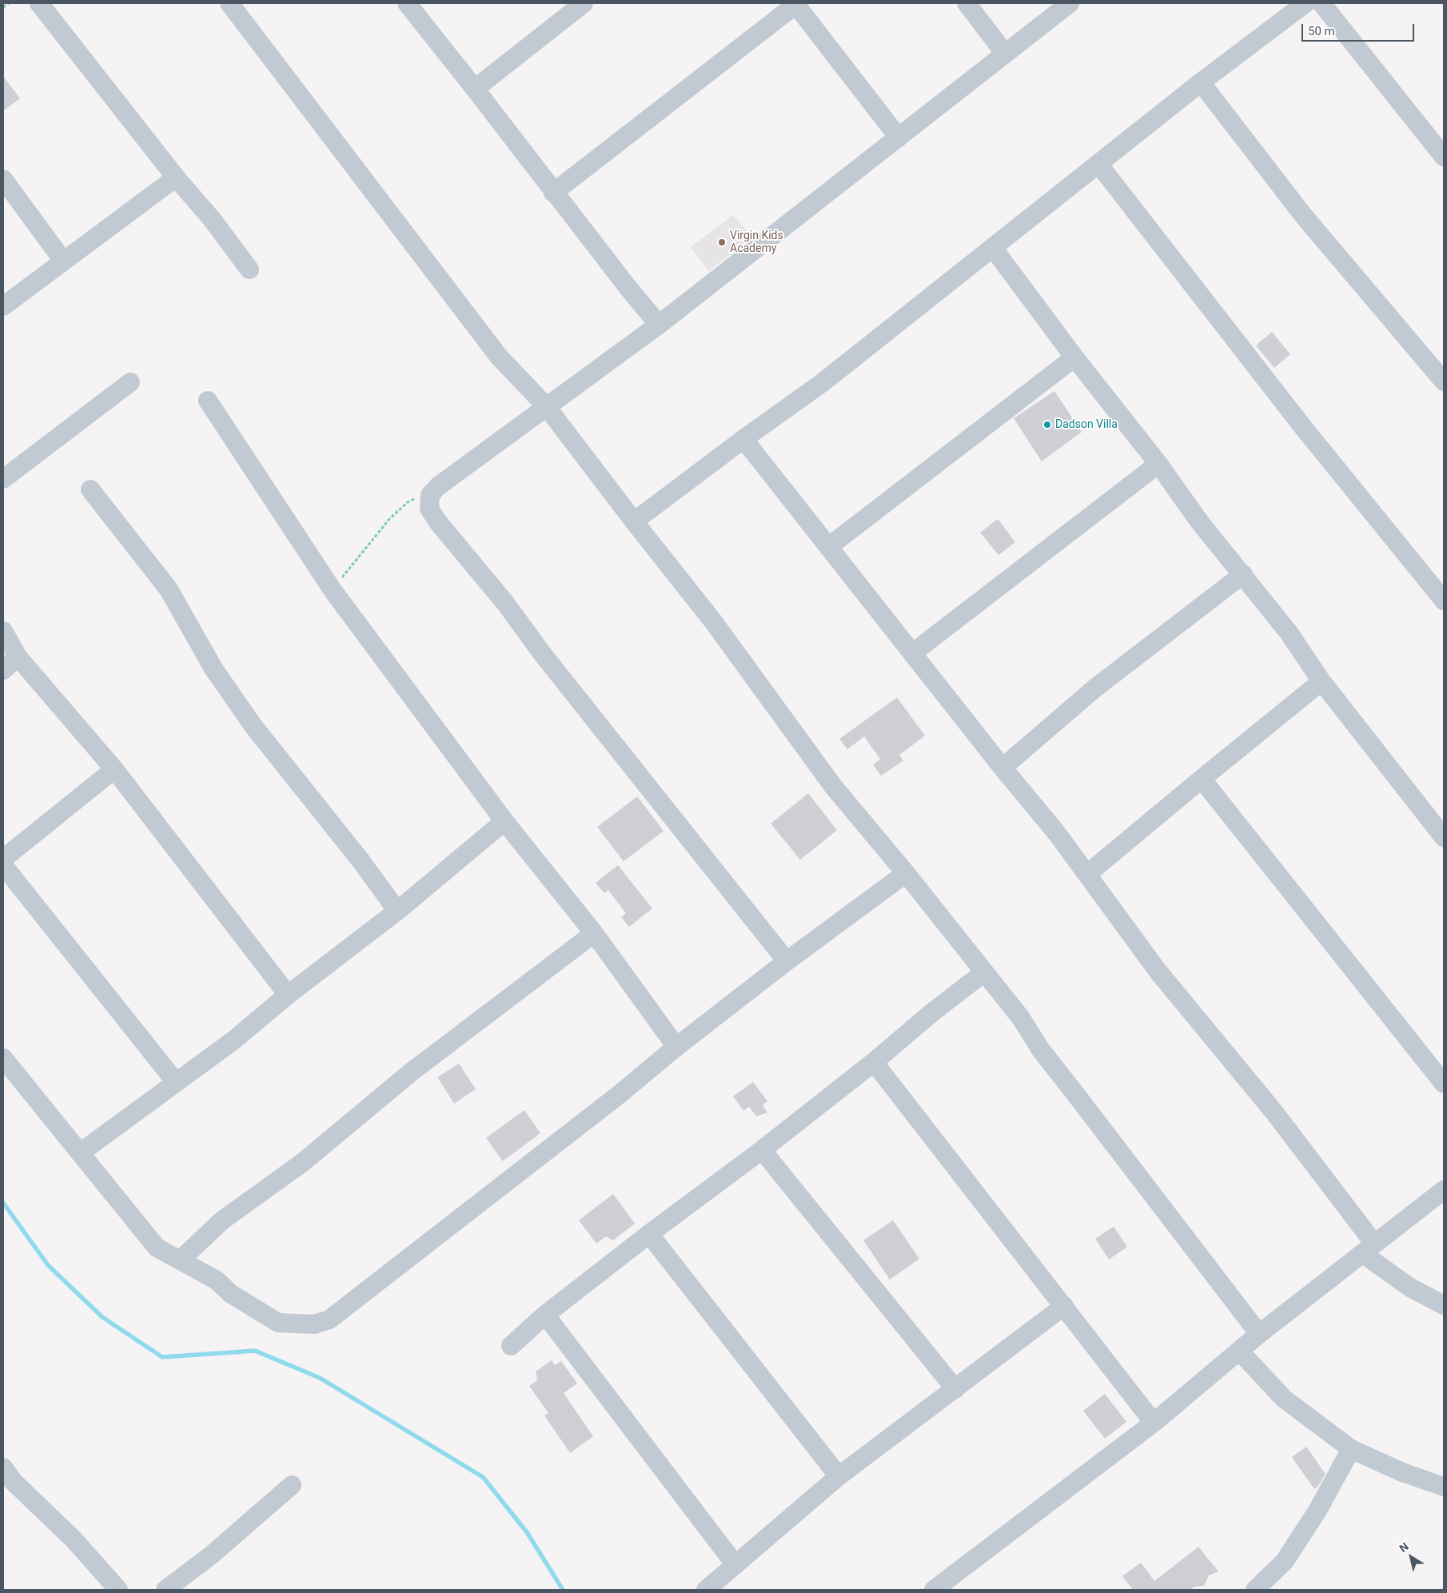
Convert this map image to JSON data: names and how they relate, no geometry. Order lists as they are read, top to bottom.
{
  "places": ["Virgin Kids Academy", "Dadson Villa"],
  "scale_bar": "50 m",
  "north": "top left"
}
